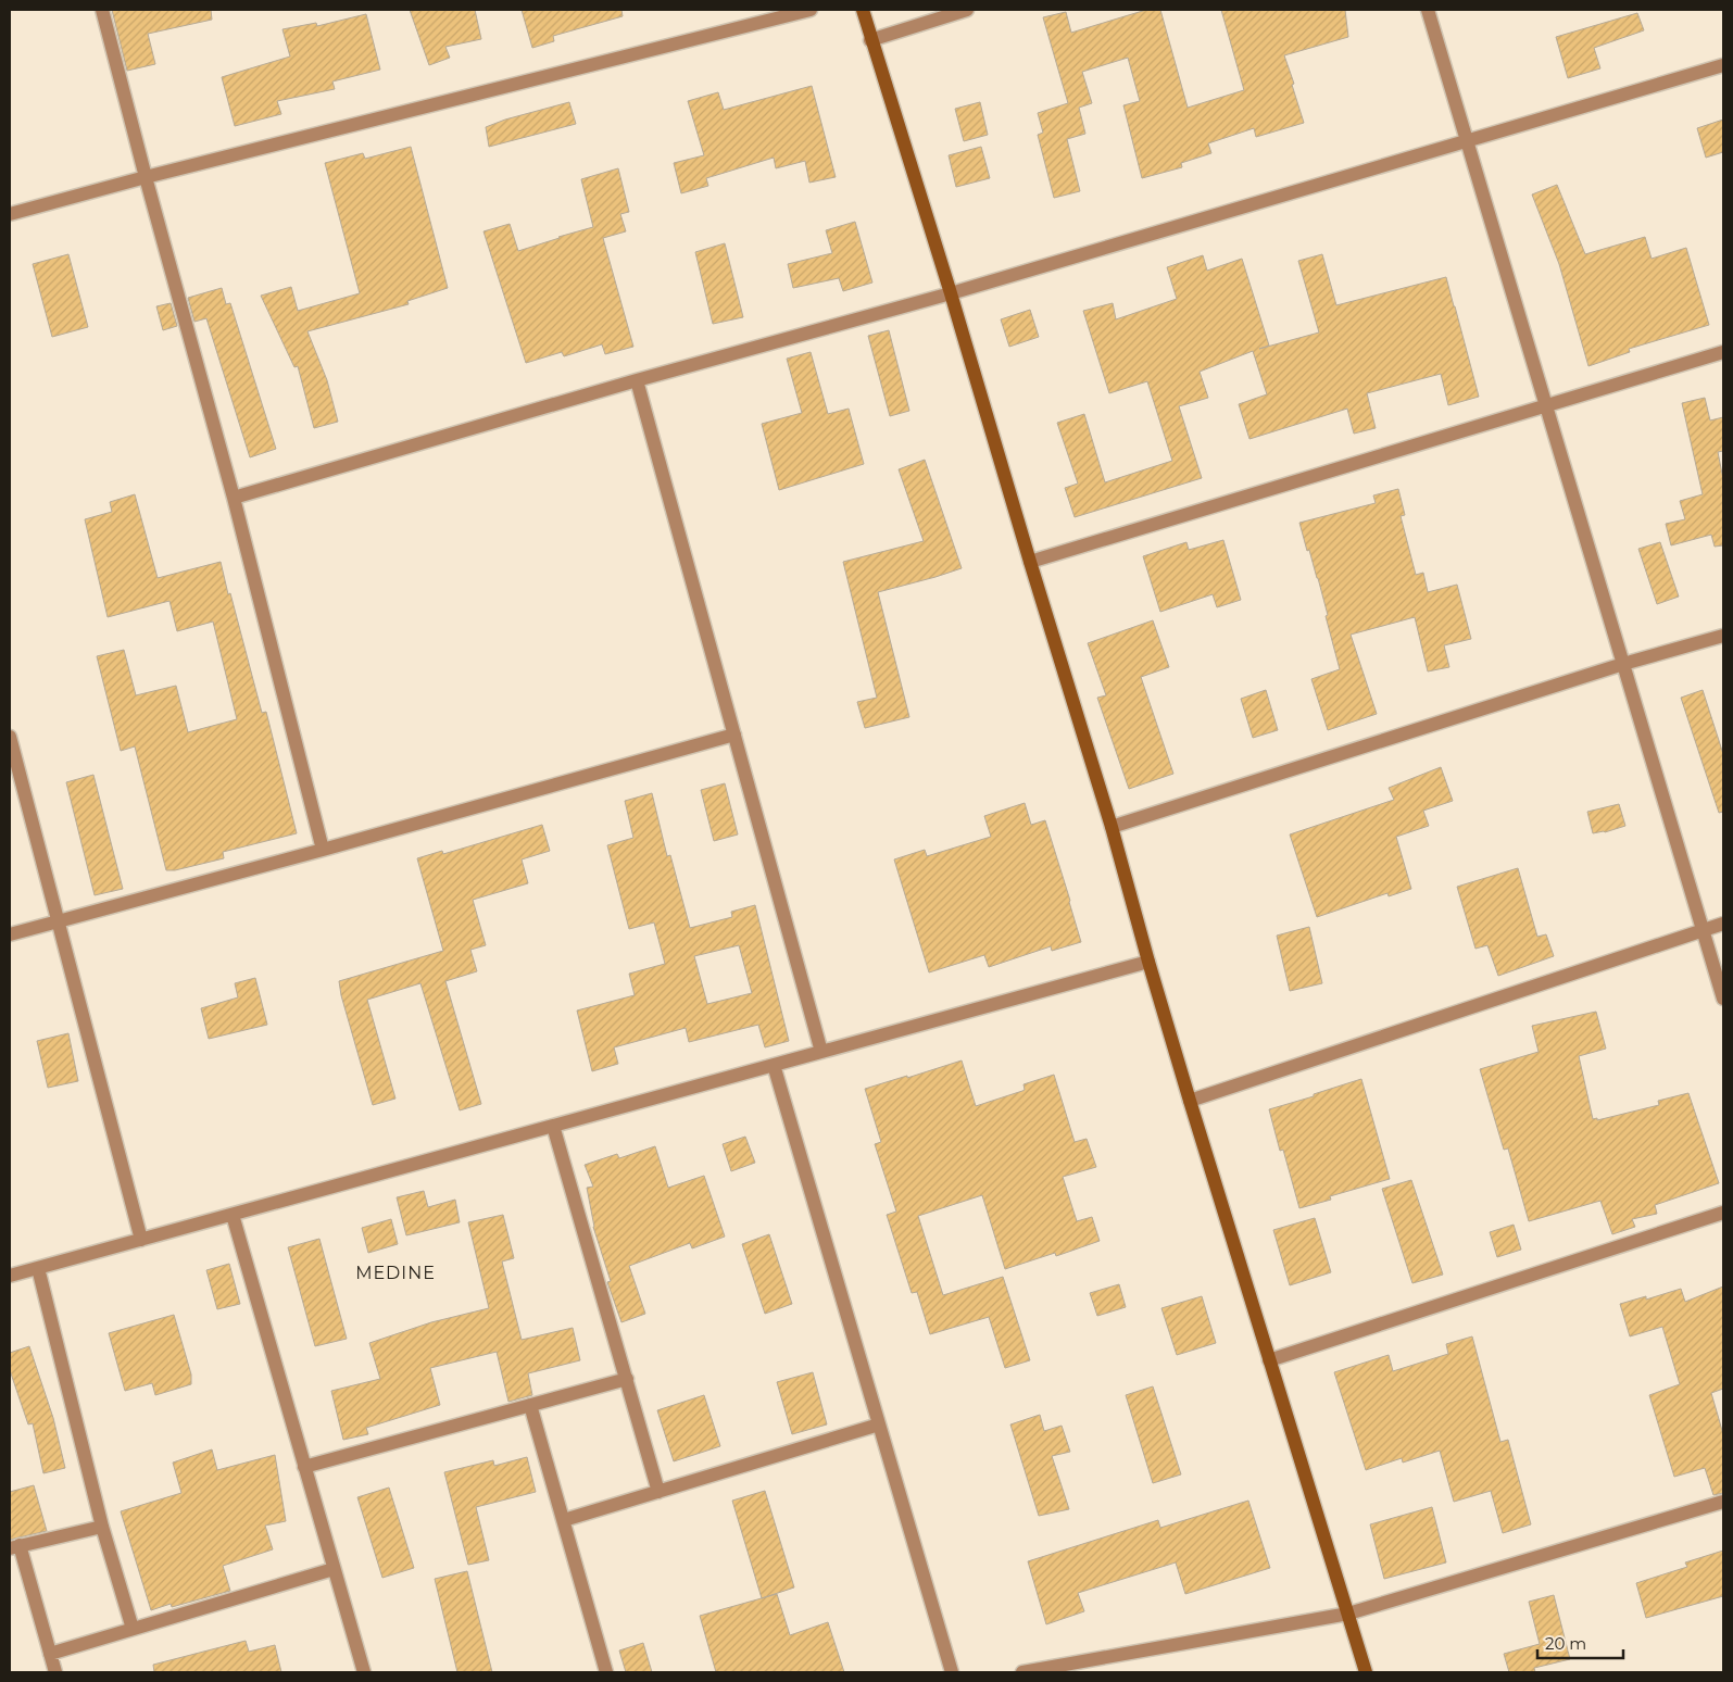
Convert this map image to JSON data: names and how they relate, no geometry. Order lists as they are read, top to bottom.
{
  "districts": ["MEDINE"],
  "scale_bar": "20 m"
}
